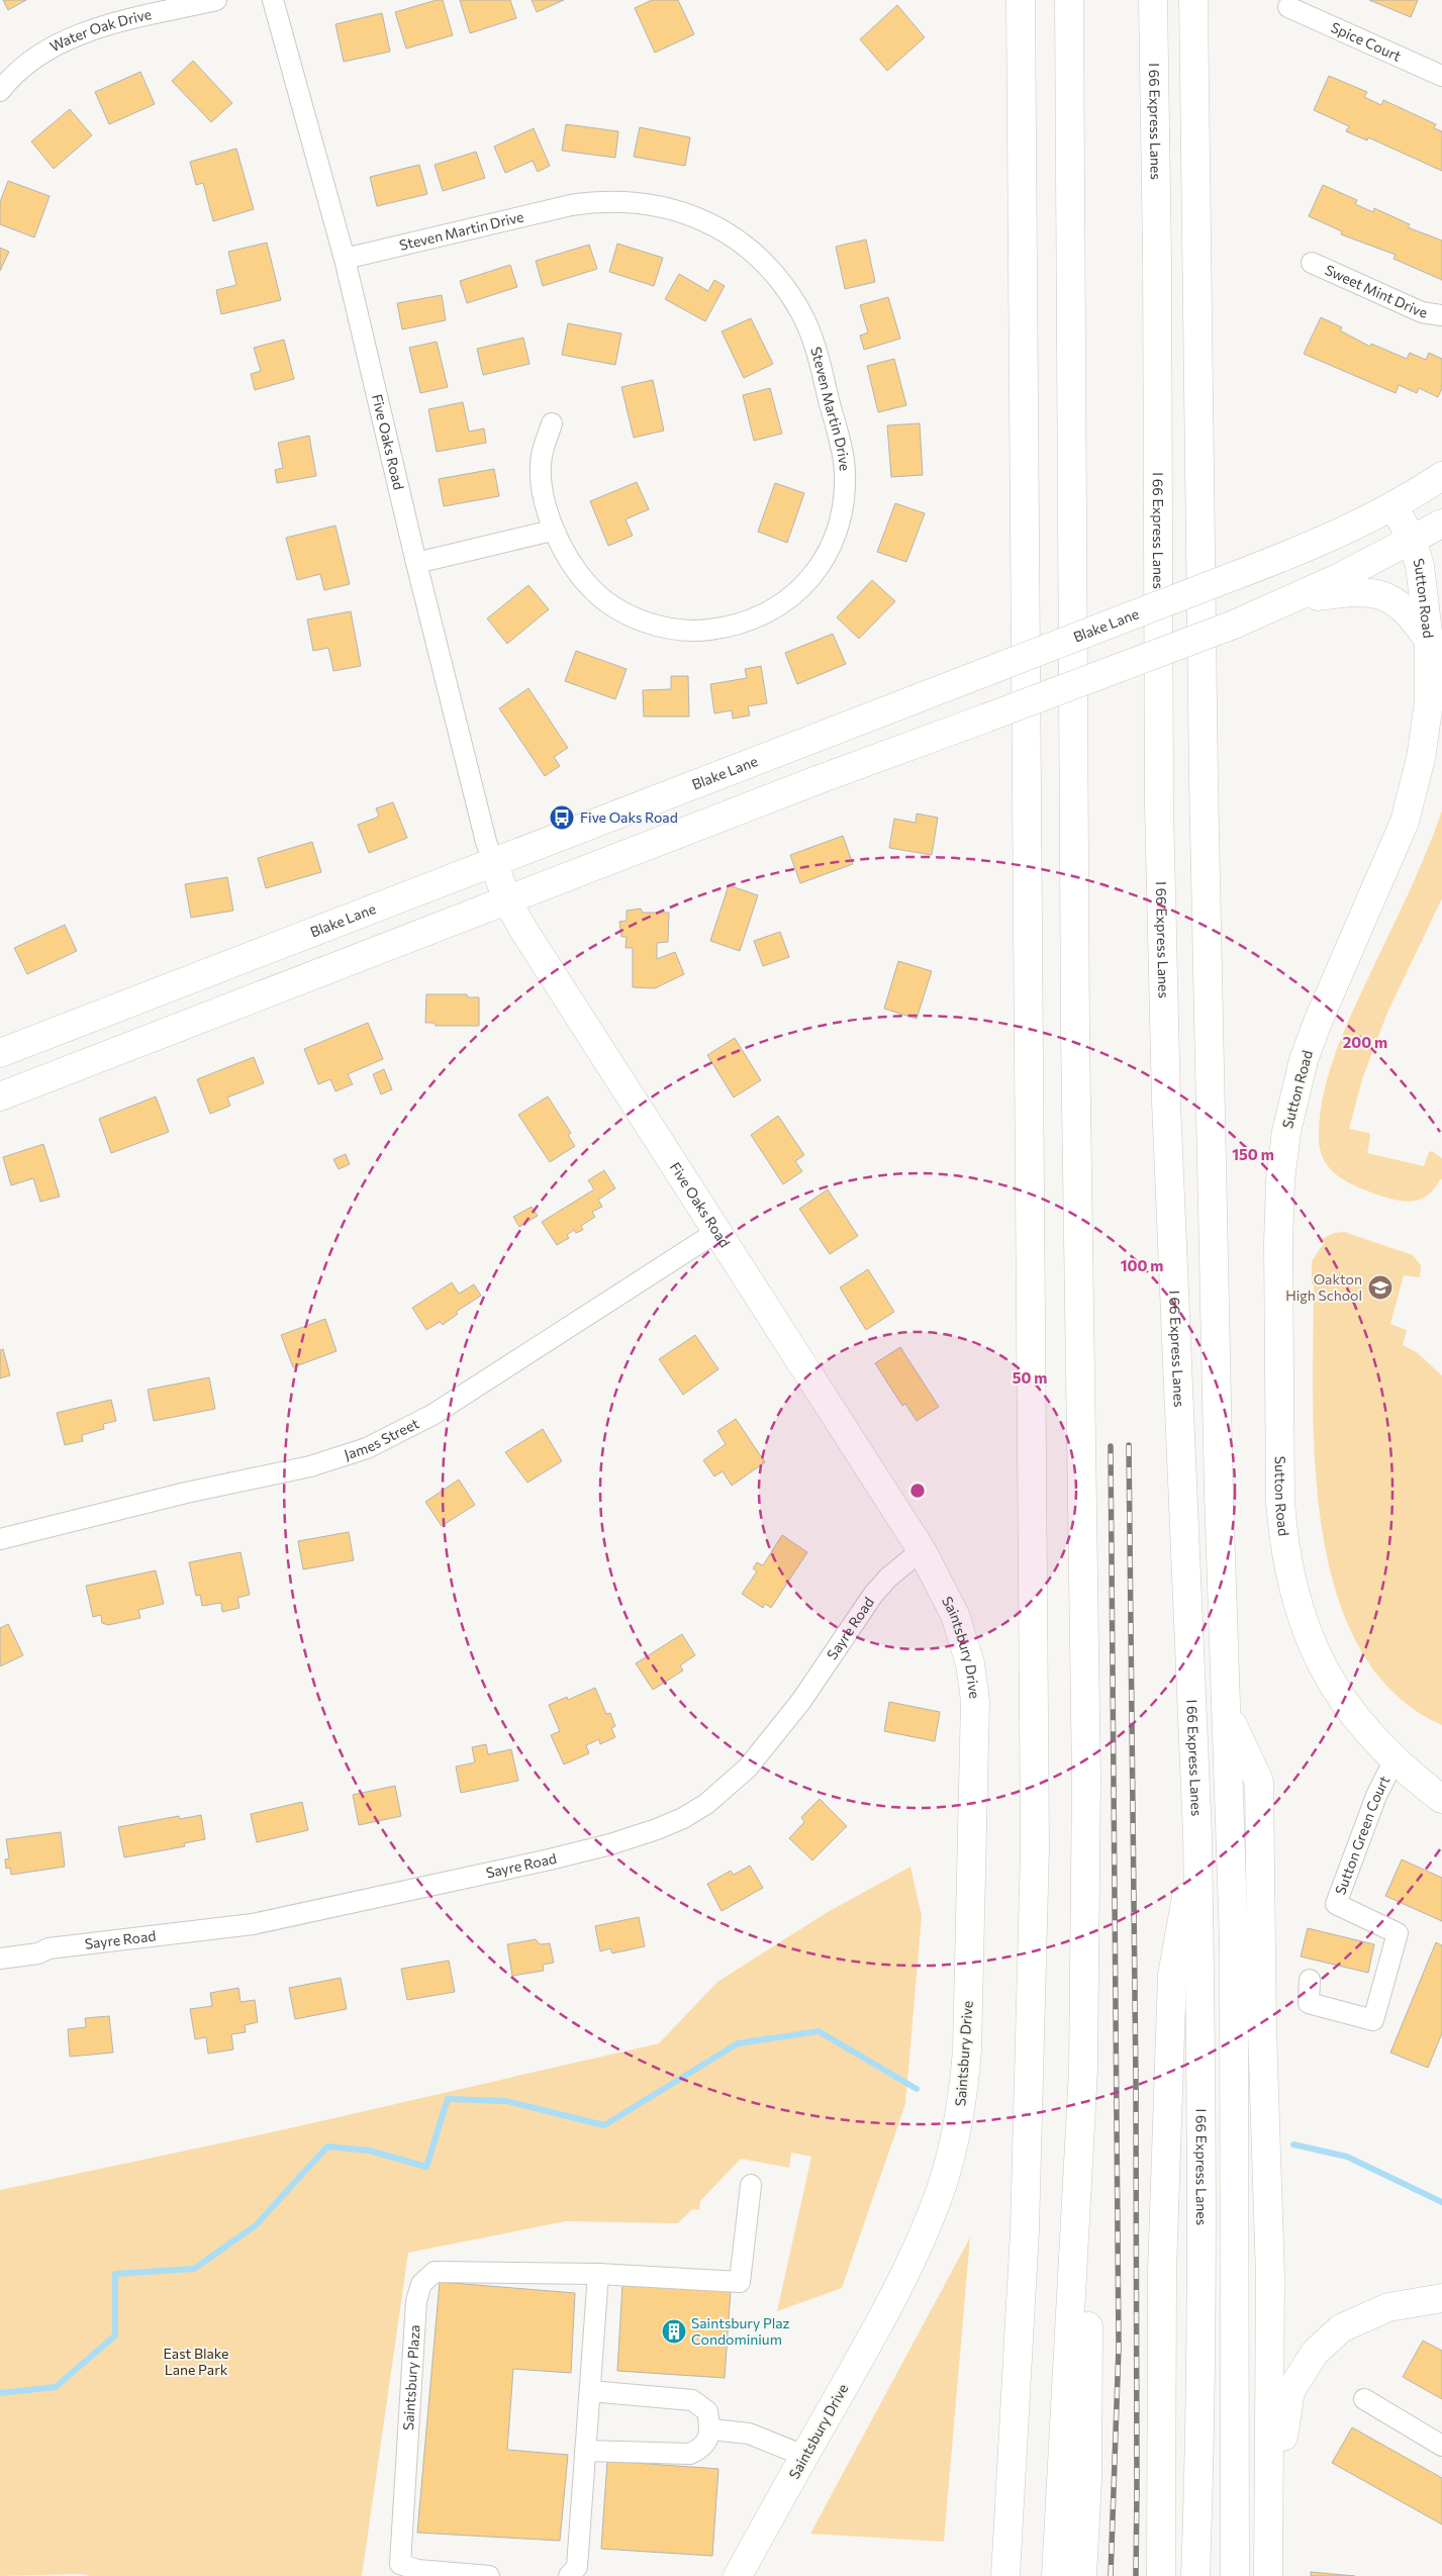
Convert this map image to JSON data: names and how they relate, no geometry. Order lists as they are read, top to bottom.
{
  "streets": {
    "main road": [
      "I 66 Express Lanes",
      "Five Oaks Road",
      "Sutton Road",
      "Blake Lane",
      "Saintsbury Drive"
    ],
    "street": [
      "Water Oak Drive",
      "Spice Court",
      "Steven Martin Drive",
      "Sweet Mint Drive",
      "James Street",
      "Sayre Road",
      "Sutton Green Court",
      "Saintsbury Plaza"
    ]
  },
  "crossings": [
    ["Steven Martin Drive", "Five Oaks Road"],
    ["Five Oaks Road", "Blake Lane"],
    ["Five Oaks Road", "James Street"],
    ["Five Oaks Road", "Sayre Road"],
    ["Five Oaks Road", "Saintsbury Drive"],
    ["Sutton Road", "Blake Lane"],
    ["Sutton Road", "Sutton Green Court"],
    ["Sayre Road", "Saintsbury Drive"]
  ],
  "parks": ["East Blake Lane Park"],
  "places": {
    "bus stop": ["Five Oaks Road"],
    "school or university": ["Oakton High School"],
    "building": ["Saintsbury Plaz Condominium"]
  },
  "rings": [
    "200 m",
    "150 m",
    "100 m",
    "50 m"
  ]
}
